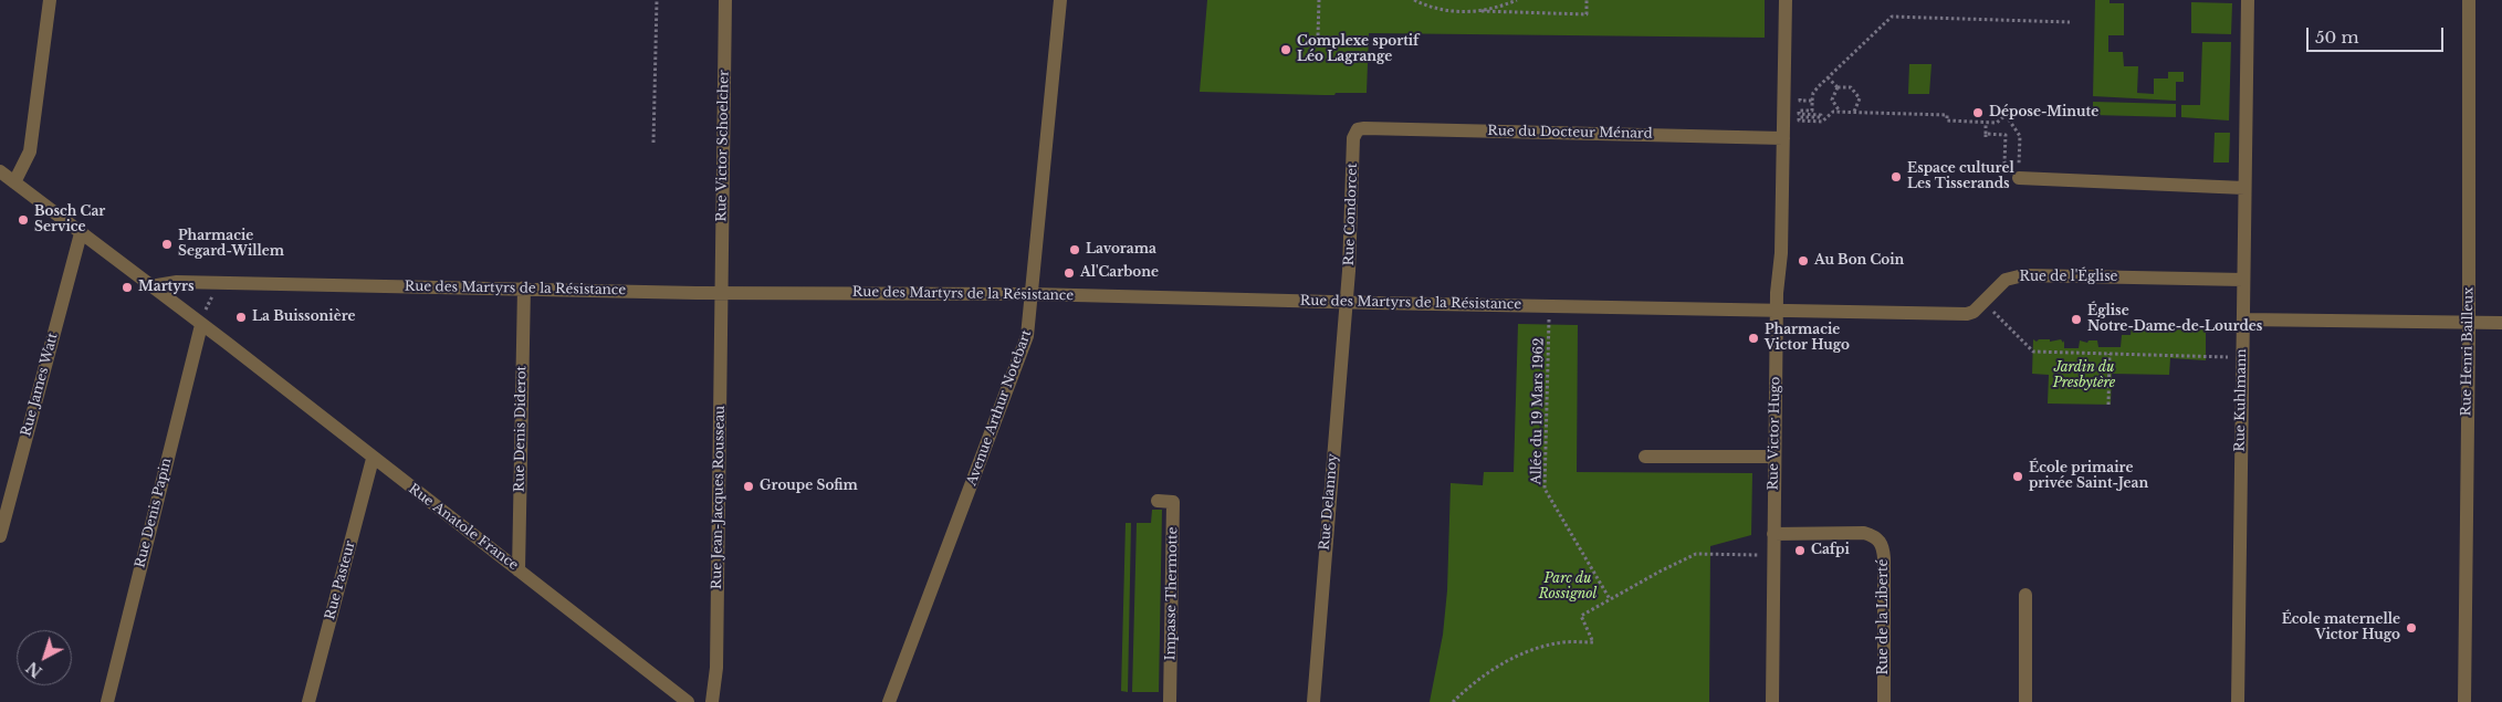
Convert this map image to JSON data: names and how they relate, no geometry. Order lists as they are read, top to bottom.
{
  "streets": {
    "street": [
      "Rue du Docteur Ménard",
      "Rue Victor Schoelcher",
      "Rue Condorcet",
      "Rue de l'Église",
      "Rue des Martyrs de la Résistance",
      "Rue Henri Bailleux",
      "Rue James Watt",
      "Rue Kuhlmann",
      "Avenue Arthur Notebart",
      "Rue Denis Diderot",
      "Rue Victor Hugo",
      "Rue Jean-Jacques Rousseau",
      "Rue Delannoy",
      "Rue Denis Papin",
      "Rue Anatole France",
      "Rue Pasteur",
      "Impasse Thermotte",
      "Rue de la Liberté"
    ],
    "path": ["Allée du 19 Mars 1962"]
  },
  "crossings": [
    ["Rue du Docteur Ménard", "Rue Condorcet"],
    ["Rue du Docteur Ménard", "Rue Victor Hugo"],
    ["Rue Victor Schoelcher", "Rue des Martyrs de la Résistance"],
    ["Rue Victor Schoelcher", "Rue Jean-Jacques Rousseau"],
    ["Rue Condorcet", "Rue des Martyrs de la Résistance"],
    ["Rue Condorcet", "Rue Delannoy"],
    ["Rue de l'Église", "Rue des Martyrs de la Résistance"],
    ["Rue de l'Église", "Rue Kuhlmann"],
    ["Rue de l'Église", "Rue Victor Hugo"],
    ["Rue des Martyrs de la Résistance", "Avenue Arthur Notebart"],
    ["Rue des Martyrs de la Résistance", "Allée du 19 Mars 1962"],
    ["Rue des Martyrs de la Résistance", "Rue Denis Diderot"],
    ["Rue des Martyrs de la Résistance", "Rue Victor Hugo"],
    ["Rue des Martyrs de la Résistance", "Rue Jean-Jacques Rousseau"],
    ["Rue des Martyrs de la Résistance", "Rue Delannoy"],
    ["Rue des Martyrs de la Résistance", "Rue Anatole France"],
    ["Rue James Watt", "Rue Anatole France"],
    ["Rue Denis Diderot", "Rue Anatole France"],
    ["Rue Victor Hugo", "Rue de la Liberté"],
    ["Rue Denis Papin", "Rue Anatole France"],
    ["Rue Anatole France", "Rue Pasteur"]
  ],
  "parks": ["Jardin du Presbytère", "Parc du Rossignol"],
  "places": [
    "Complexe sportif Léo Lagrange",
    "Dépose-Minute",
    "Espace culturel Les Tisserands",
    "Bosch Car Service",
    "Pharmacie Segard-Willem",
    "Lavorama",
    "Au Bon Coin",
    "Al'Carbone",
    "Martyrs",
    "La Buissonière",
    "Église Notre-Dame-de-Lourdes",
    "Pharmacie Victor Hugo",
    "École primaire privée Saint-Jean",
    "Groupe Sofim",
    "Cafpi",
    "École maternelle Victor Hugo"
  ],
  "scale_bar": "50 m",
  "north": "bottom left"
}
